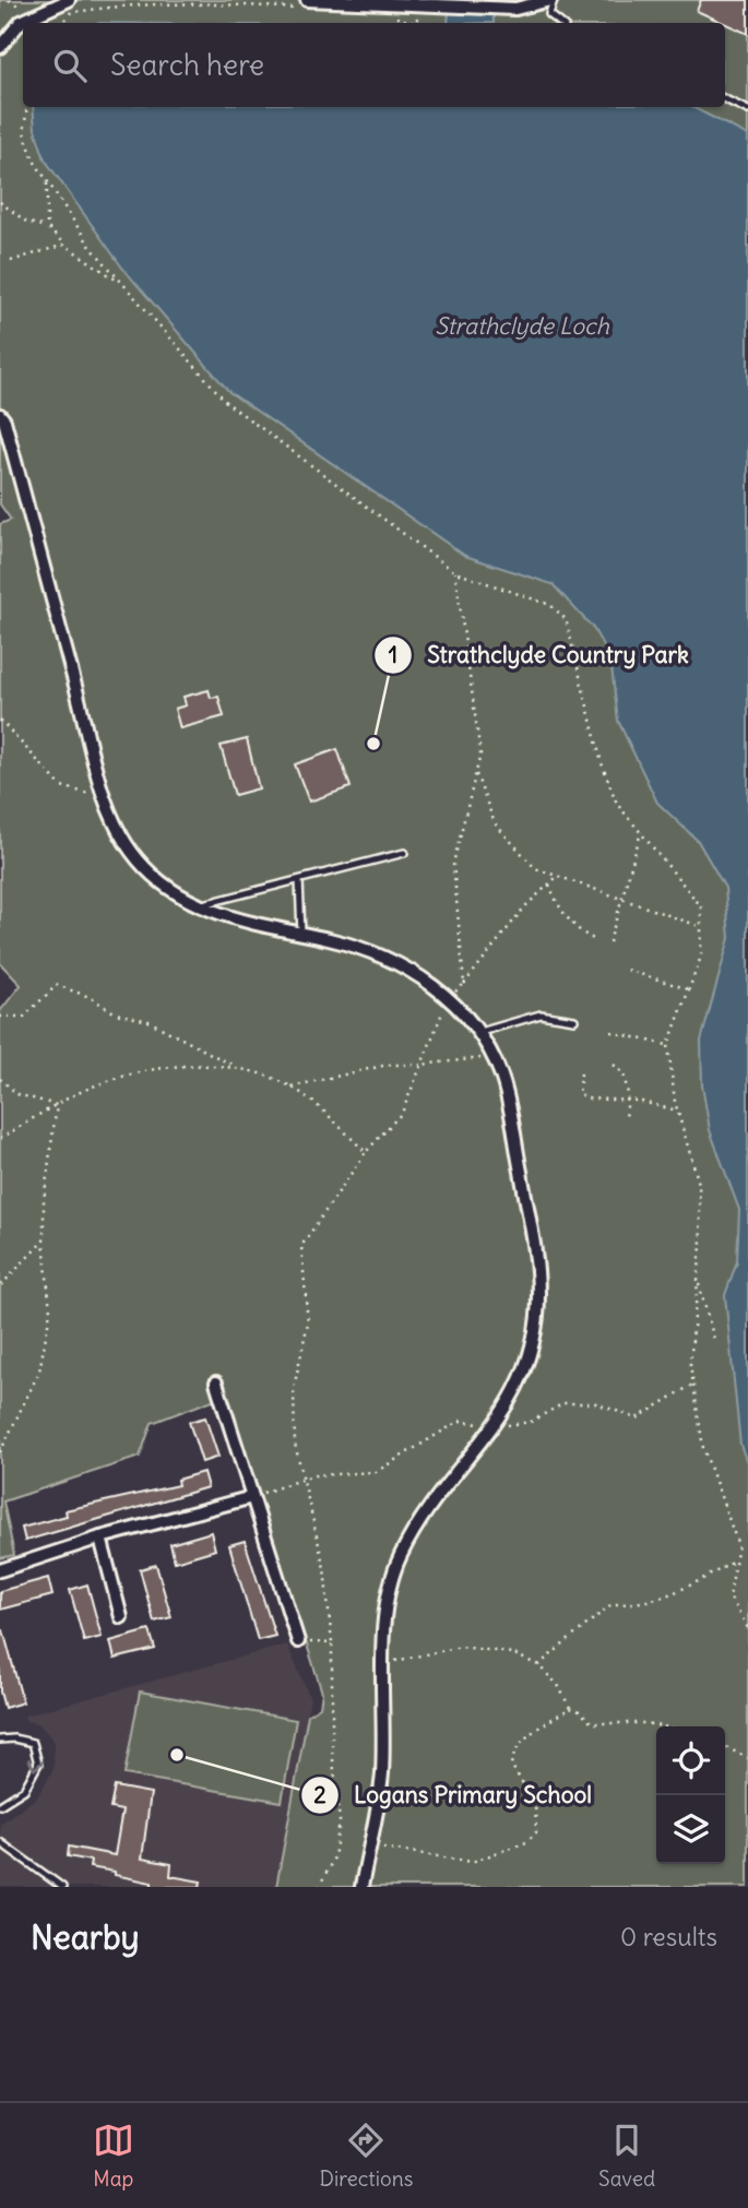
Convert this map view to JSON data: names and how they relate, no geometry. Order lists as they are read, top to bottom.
{
  "water": ["Strathclyde Loch"],
  "places": ["Strathclyde Country Park", "Logans Primary School"],
  "page": {
    "search": "Search here",
    "heading": ["Nearby", "0 results"],
    "nav": ["Map", "Directions", "Saved"]
  }
}
